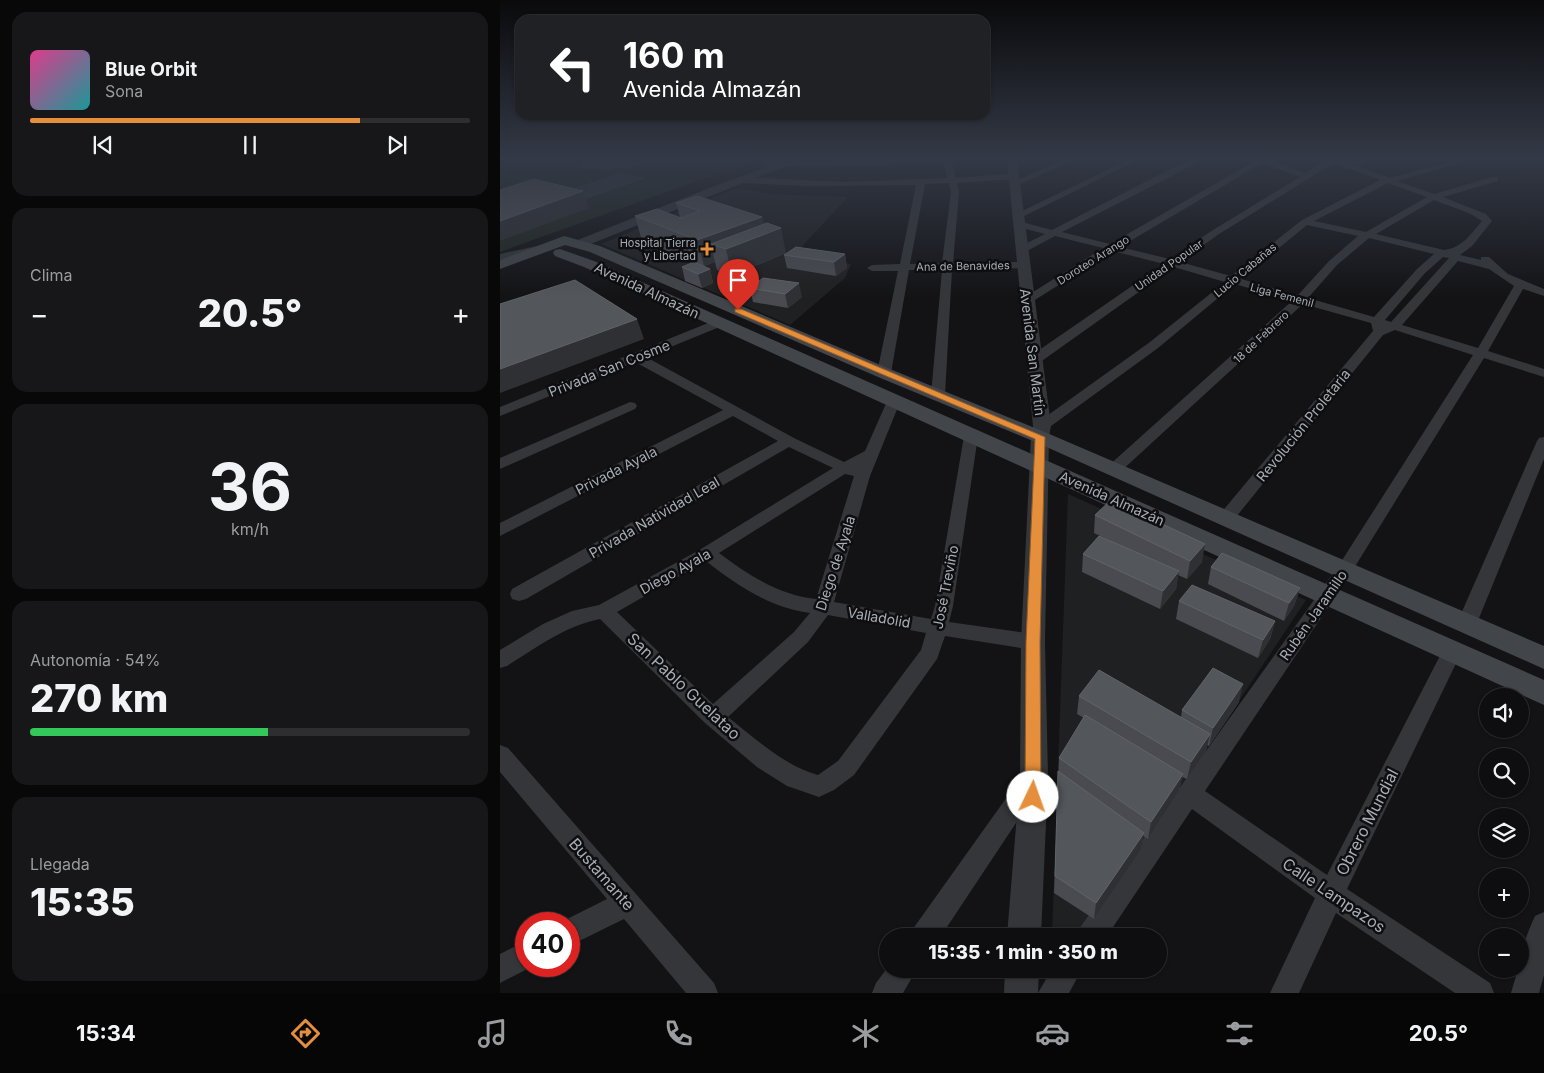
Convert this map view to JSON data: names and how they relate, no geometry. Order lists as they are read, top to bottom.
{
  "streets": {
    "main road": ["Avenida Almazán"],
    "street": [
      "Doroteo Arango",
      "Unidad Popular",
      "Ana de Benavides",
      "Lucio Cabañas",
      "Liga Femenil",
      "18 de Febrero",
      "Avenida San Martín",
      "Privada San Cosme",
      "Revolución Proletaria",
      "Privada Ayala",
      "Privada Natividad Leal",
      "Diego de Ayala",
      "Diego Ayala",
      "José Treviño",
      "Rubén Jaramillo",
      "Valladolid",
      "San Pablo Guelatao",
      "Obrero Mundial",
      "Bustamante",
      "Calle Lampazos"
    ]
  },
  "crossings": [
    ["Doroteo Arango", "Liga Femenil"],
    ["Doroteo Arango", "Avenida San Martín"],
    ["Unidad Popular", "Liga Femenil"],
    ["Unidad Popular", "Avenida San Martín"],
    ["Ana de Benavides", "Avenida San Martín"],
    ["Lucio Cabañas", "Avenida Almazán"],
    ["Lucio Cabañas", "Liga Femenil"],
    ["Lucio Cabañas", "Avenida San Martín"],
    ["Avenida Almazán", "18 de Febrero"],
    ["Avenida Almazán", "Avenida San Martín"],
    ["Avenida Almazán", "Privada San Cosme"],
    ["Avenida Almazán", "Revolución Proletaria"],
    ["Avenida Almazán", "Diego de Ayala"],
    ["Avenida Almazán", "José Treviño"],
    ["Avenida Almazán", "Rubén Jaramillo"],
    ["Avenida Almazán", "Obrero Mundial"],
    ["Liga Femenil", "18 de Febrero"],
    ["Liga Femenil", "Avenida San Martín"],
    ["Liga Femenil", "Revolución Proletaria"],
    ["Avenida San Martín", "Valladolid"],
    ["Diego de Ayala", "Diego Ayala"],
    ["Diego de Ayala", "Valladolid"],
    ["Diego de Ayala", "San Pablo Guelatao"],
    ["Diego Ayala", "Valladolid"],
    ["Diego Ayala", "San Pablo Guelatao"],
    ["José Treviño", "Valladolid"],
    ["José Treviño", "San Pablo Guelatao"],
    ["Rubén Jaramillo", "Calle Lampazos"],
    ["Obrero Mundial", "Calle Lampazos"]
  ],
  "places": {
    "health": ["Hospital Tierra y Libertad"]
  },
  "page": {
    "turn": ["160 m", "Avenida Almazán"],
    "song": ["Blue Orbit", "Sona"],
    "tile": [
      "Clima",
      ["36", "km/h"],
      ["Autonomía · 54%", "270 km"],
      ["Llegada", "15:35"]
    ],
    "heat": ["−", "20.5°", "+"],
    "map_buttons": ["+", "−"],
    "limit": "40",
    "trip": "15:35 · 1 min · 350 m",
    "tabs": ["15:34", "20.5°"]
  }
}
